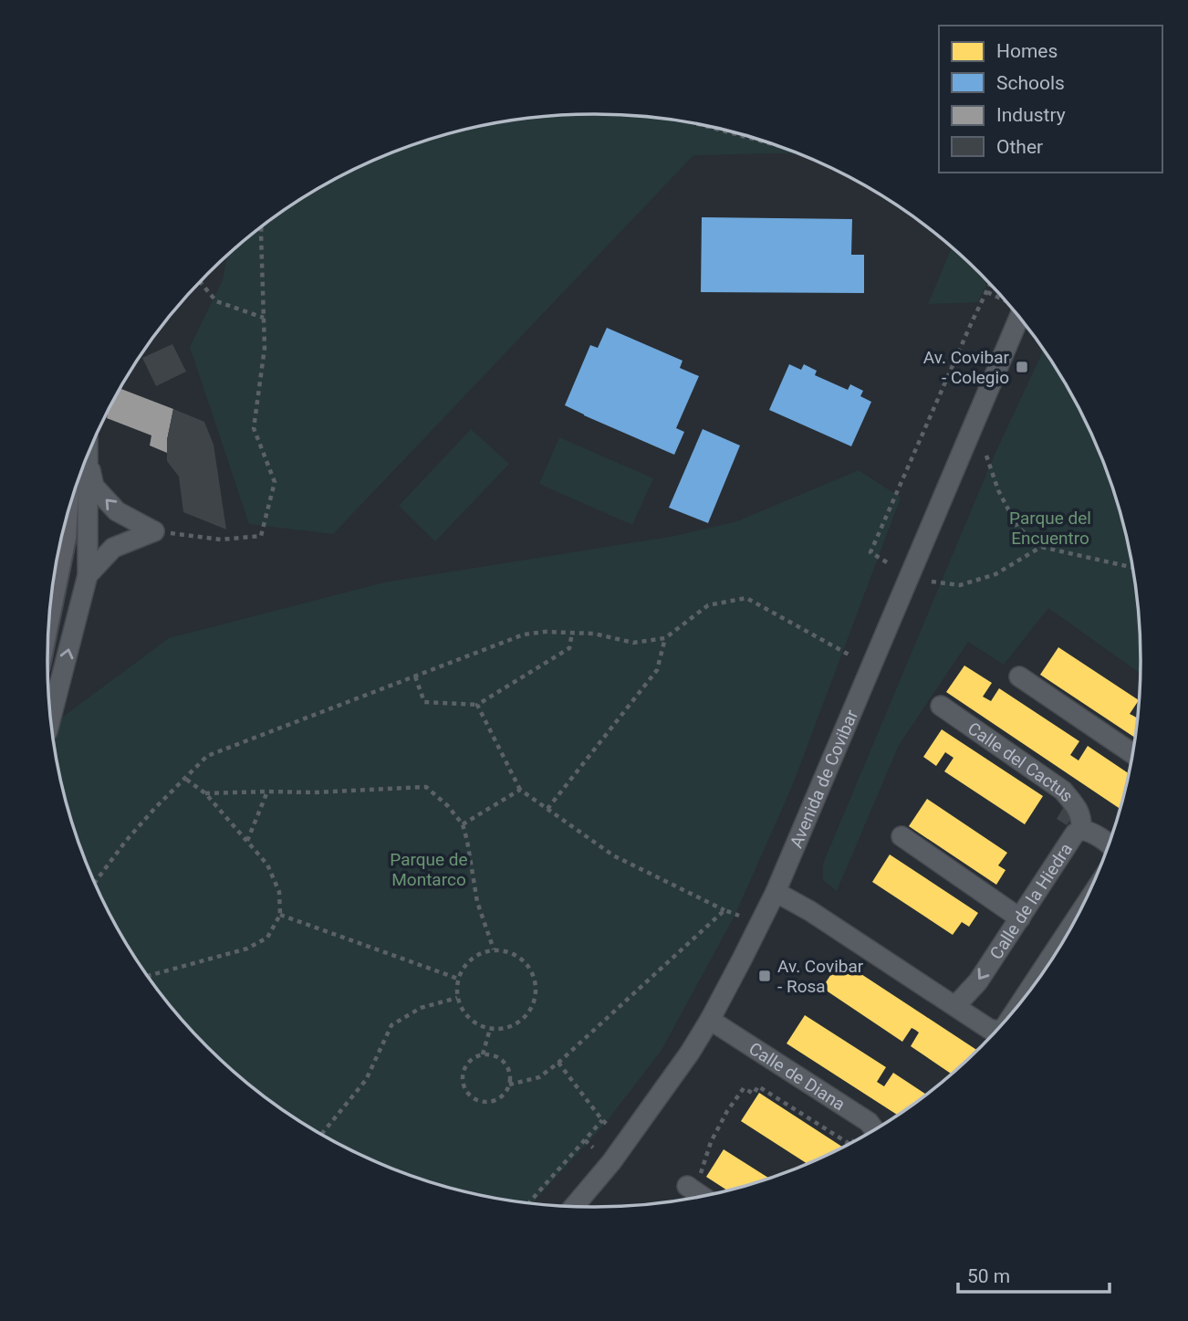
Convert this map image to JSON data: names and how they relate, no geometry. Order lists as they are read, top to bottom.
{
  "streets": {
    "street": [
      "Calle del Cactus",
      "Avenida de Covibar",
      "Calle de la Hiedra",
      "Calle de Diana"
    ]
  },
  "crossings": [
    ["Calle del Cactus", "Calle de la Hiedra"],
    ["Avenida de Covibar", "Calle de Diana"]
  ],
  "parks": ["Parque del Encuentro", "Parque de Montarco"],
  "places": {
    "transit": ["Av. Covibar - Colegio", "Av. Covibar - Rosa"]
  },
  "legend": [
    "Homes",
    "Schools",
    "Industry",
    "Other"
  ],
  "scale_bar": "50 m"
}
